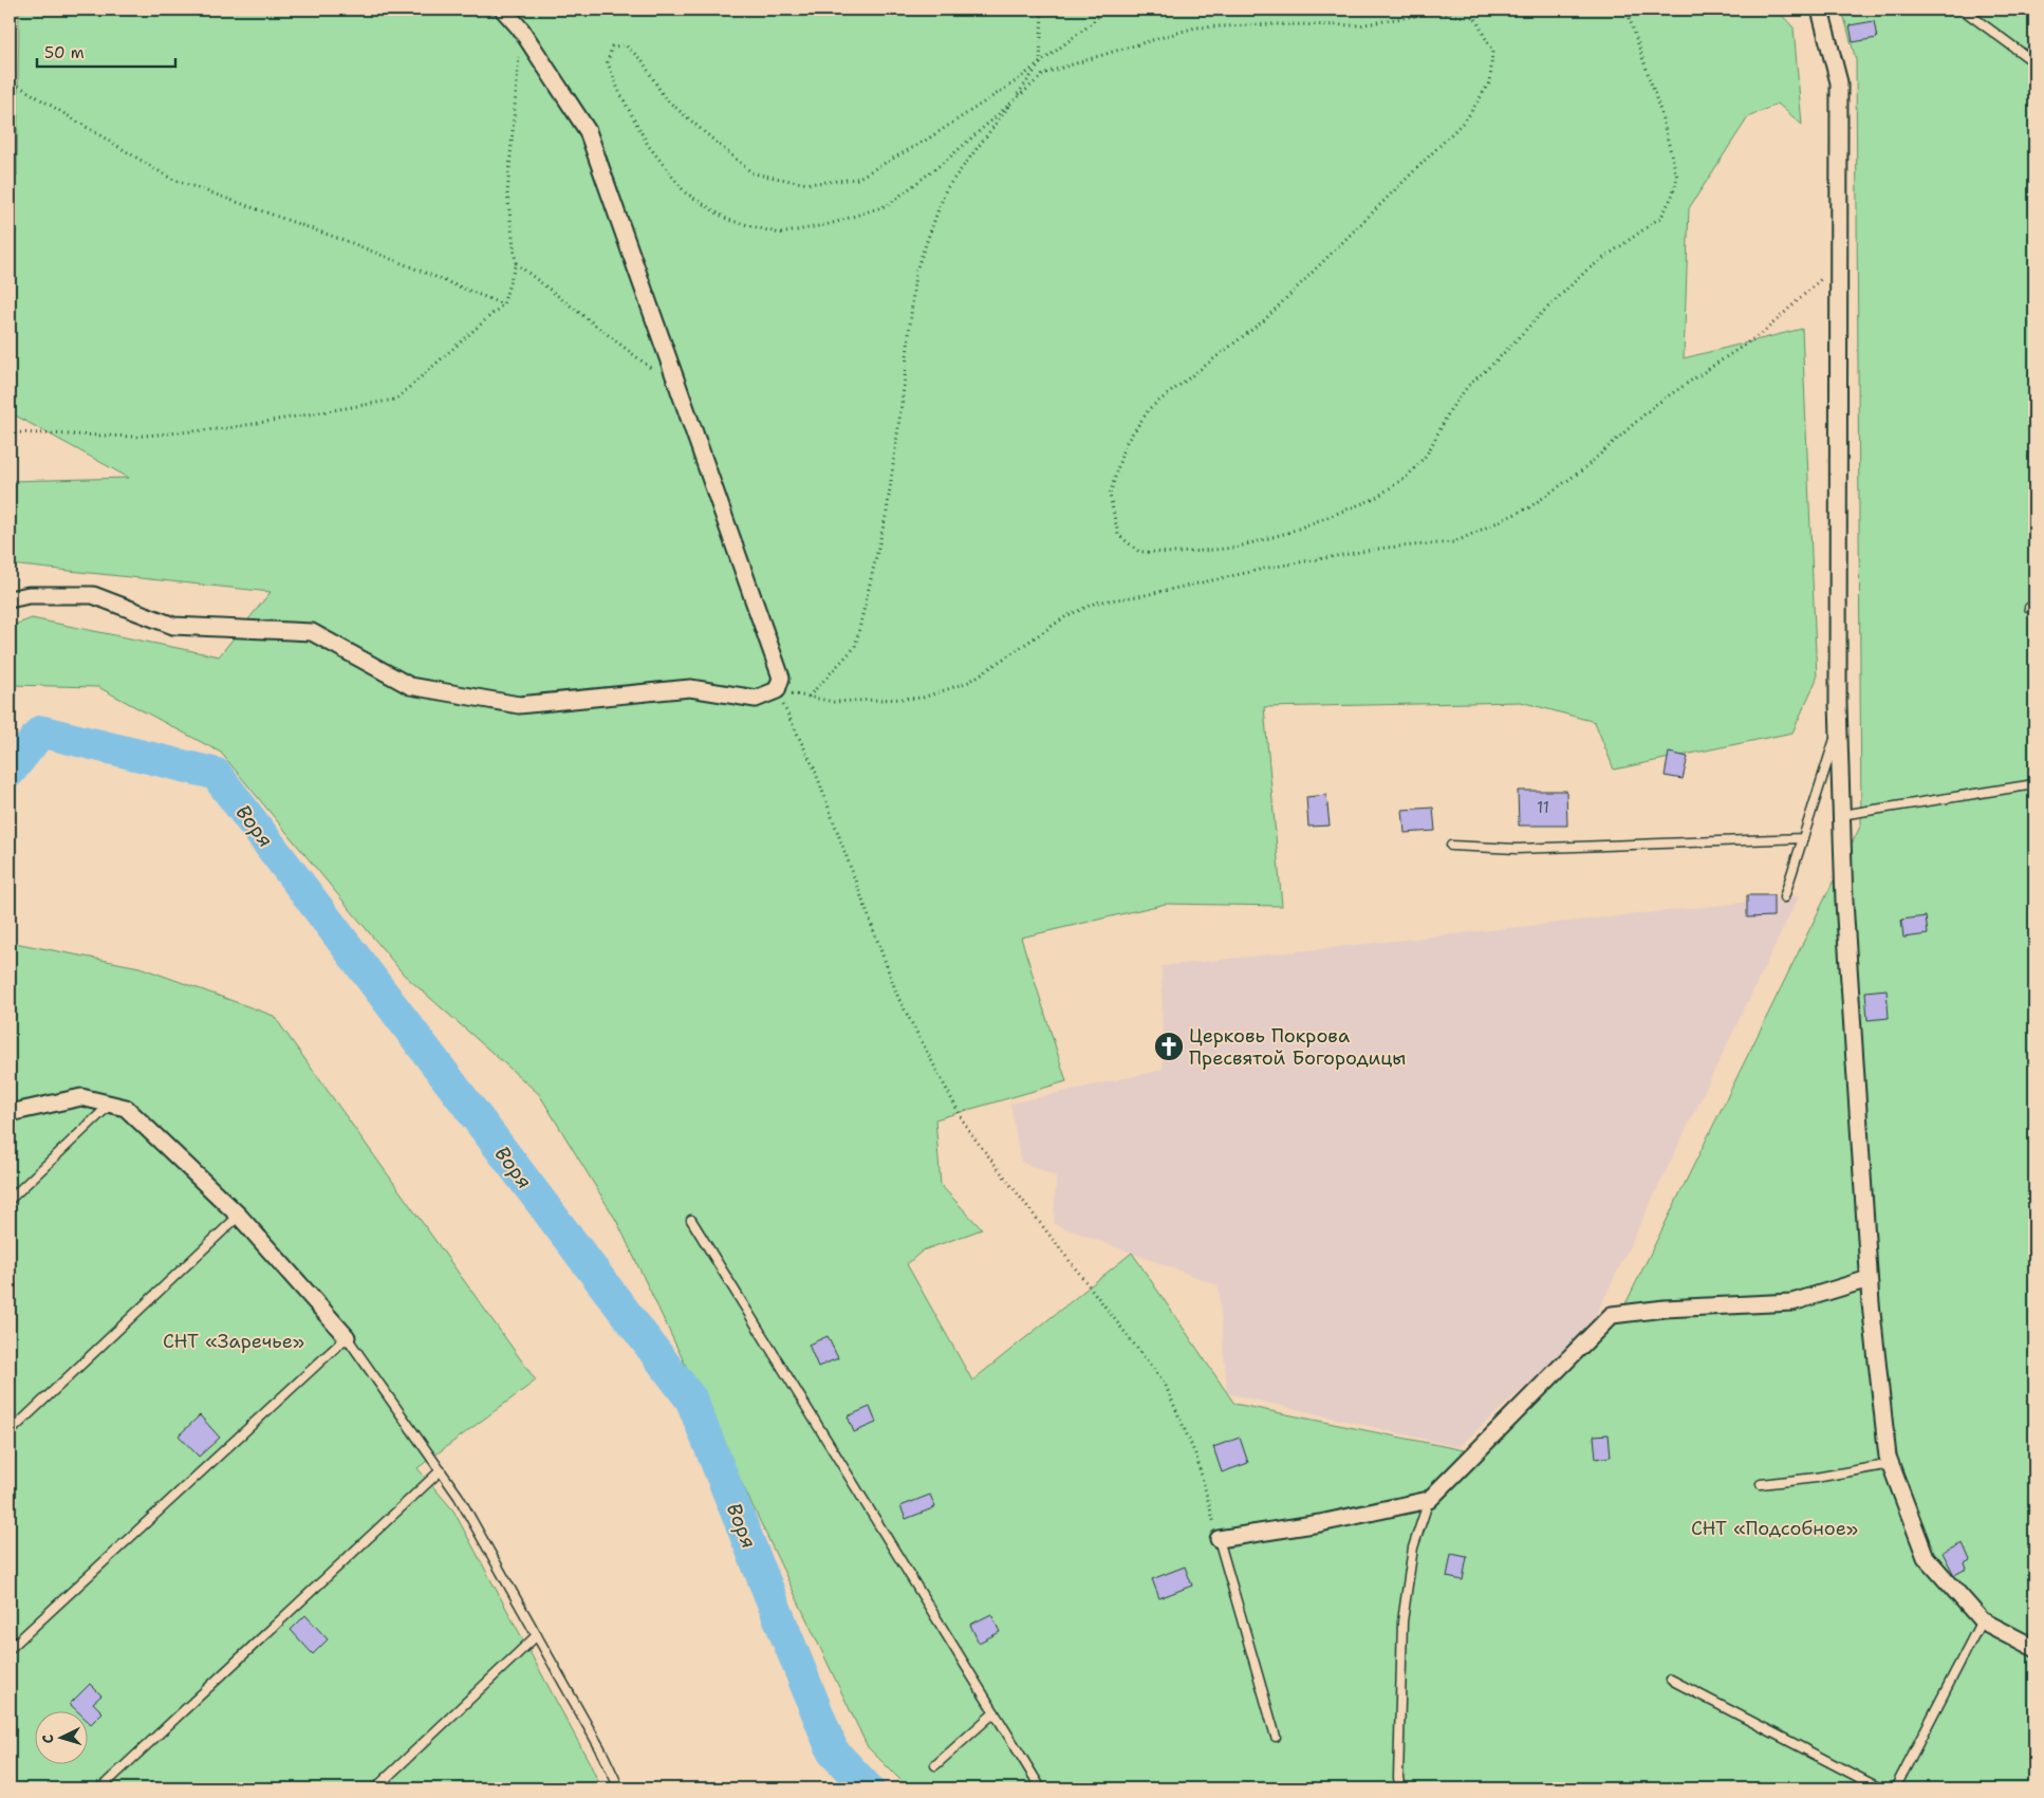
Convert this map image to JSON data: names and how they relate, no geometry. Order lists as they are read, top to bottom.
{
  "water": ["Воря"],
  "parks": ["СНТ «Заречье»", "СНТ «Подсобное»"],
  "places": {
    "church": ["Церковь Покрова Пресвятой Богородицы"]
  },
  "house_numbers": ["11"],
  "scale_bar": "50 m",
  "north": "left"
}
